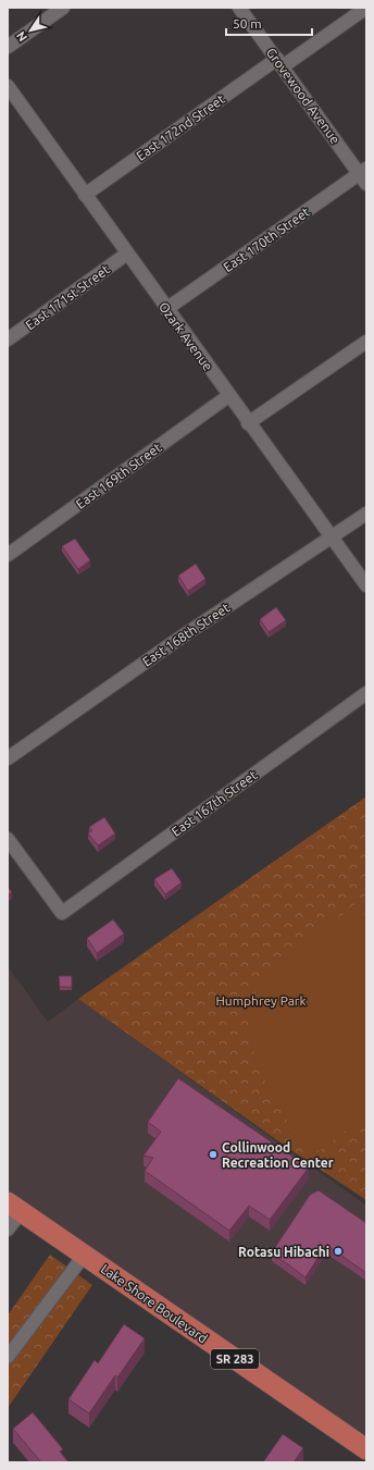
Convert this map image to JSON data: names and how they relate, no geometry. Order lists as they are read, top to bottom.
{
  "streets": {
    "main road": ["Lake Shore Boulevard", "SR 283"],
    "street": [
      "Grovewood Avenue",
      "East 172nd Street",
      "East 170th Street",
      "East 171st Street",
      "Ozark Avenue",
      "East 169th Street",
      "East 168th Street",
      "East 167th Street"
    ]
  },
  "crossings": [
    ["Grovewood Avenue", "East 172nd Street"],
    ["Grovewood Avenue", "East 170th Street"],
    ["East 172nd Street", "Ozark Avenue"],
    ["East 170th Street", "Ozark Avenue"],
    ["East 171st Street", "Ozark Avenue"],
    ["Ozark Avenue", "East 169th Street"],
    ["Ozark Avenue", "East 168th Street"]
  ],
  "parks": ["Humphrey Park"],
  "places": ["Collinwood Recreation Center", "Rotasu Hibachi"],
  "scale_bar": "50 m",
  "north": "bottom left"
}
